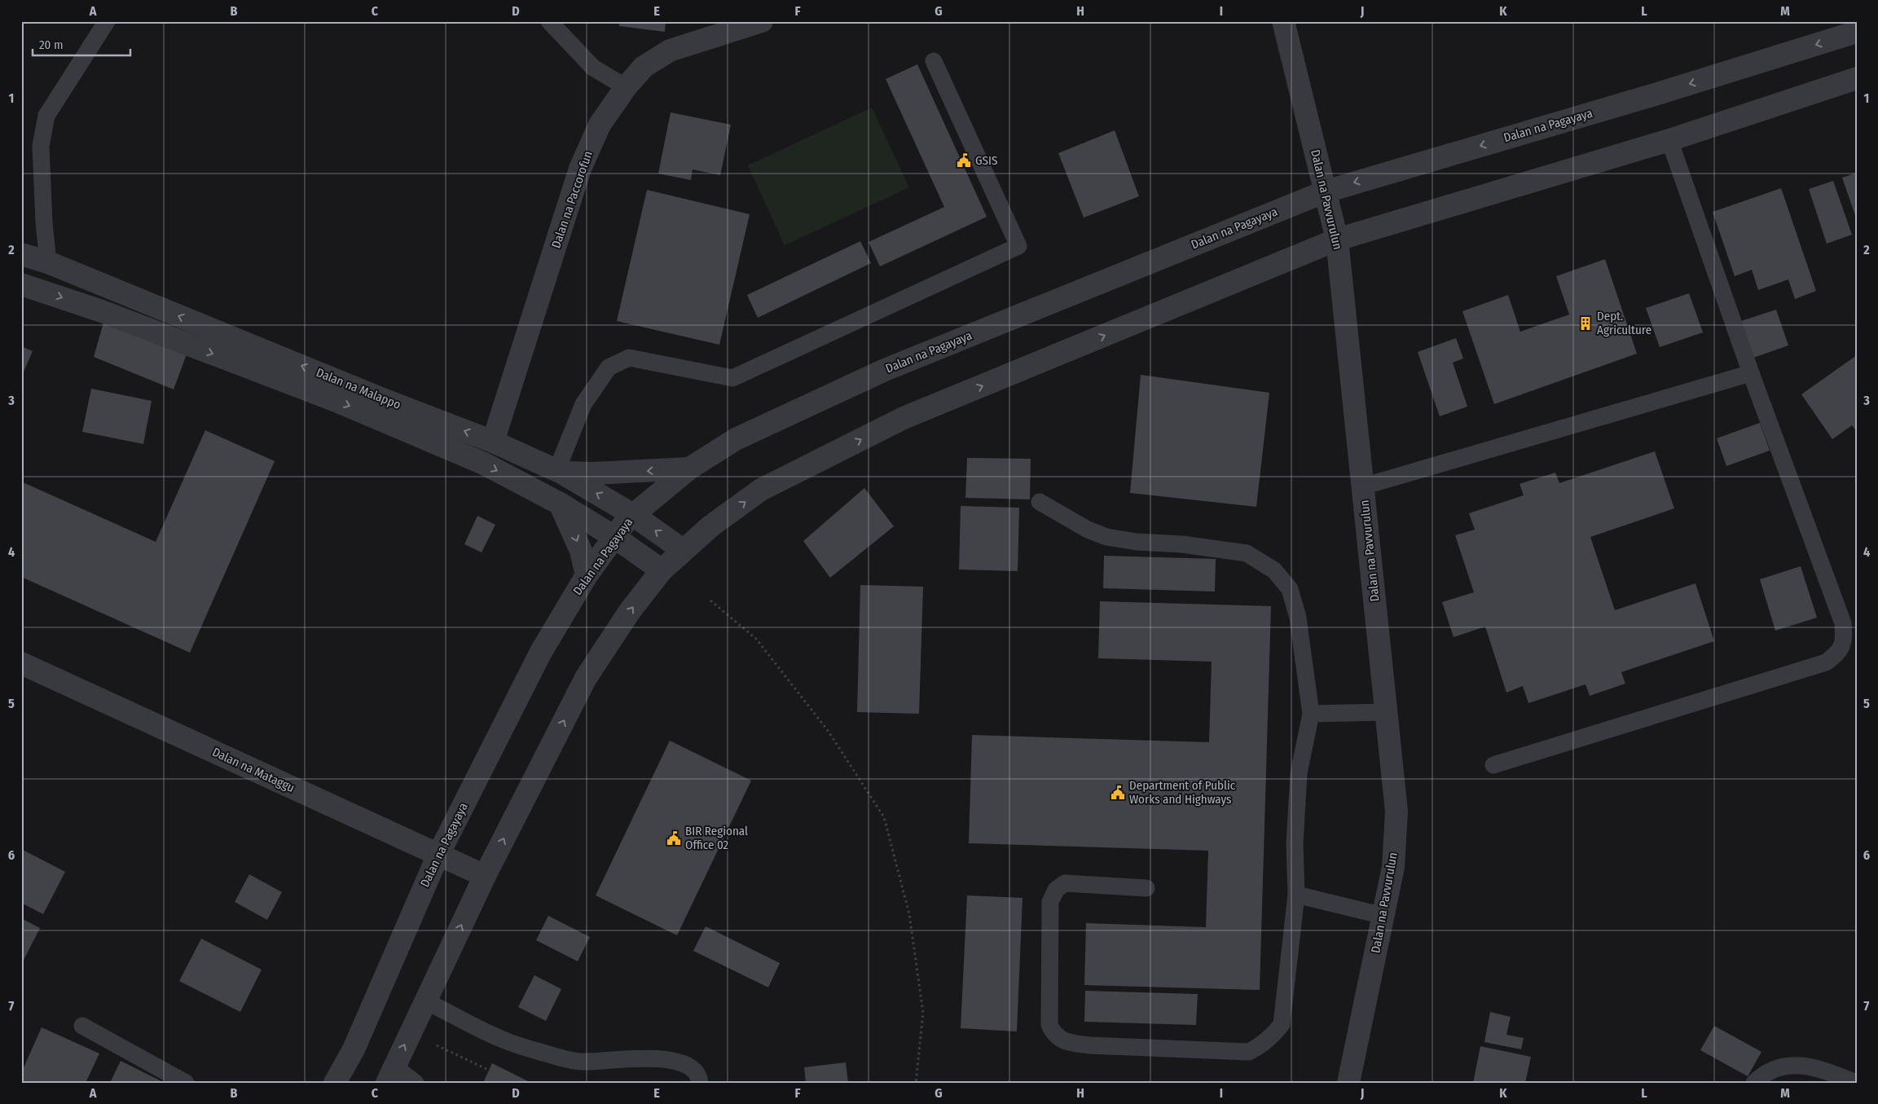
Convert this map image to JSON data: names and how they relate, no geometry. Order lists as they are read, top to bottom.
{
  "streets": {
    "street": [
      "Dalan na Pagayaya",
      "Dalan na Paccorofun",
      "Dalan na Pavvurulun",
      "Dalan na Malappo",
      "Dalan na Mataggu"
    ]
  },
  "crossings": [
    ["Dalan na Pagayaya", "Dalan na Pavvurulun"],
    ["Dalan na Pagayaya", "Dalan na Malappo"],
    ["Dalan na Pagayaya", "Dalan na Mataggu"],
    ["Dalan na Paccorofun", "Dalan na Malappo"]
  ],
  "places": {
    "public building": ["GSIS", "Department of Public Works and Highways", "BIR Regional Office 02"],
    "building": ["Dept. Agriculture"]
  },
  "scale_bar": "20 m",
  "grid": {
    "columns": [
      "A",
      "B",
      "C",
      "D",
      "E",
      "F",
      "G",
      "H",
      "I",
      "J",
      "K",
      "L",
      "M"
    ],
    "rows": [
      "1",
      "2",
      "3",
      "4",
      "5",
      "6",
      "7"
    ]
  }
}
